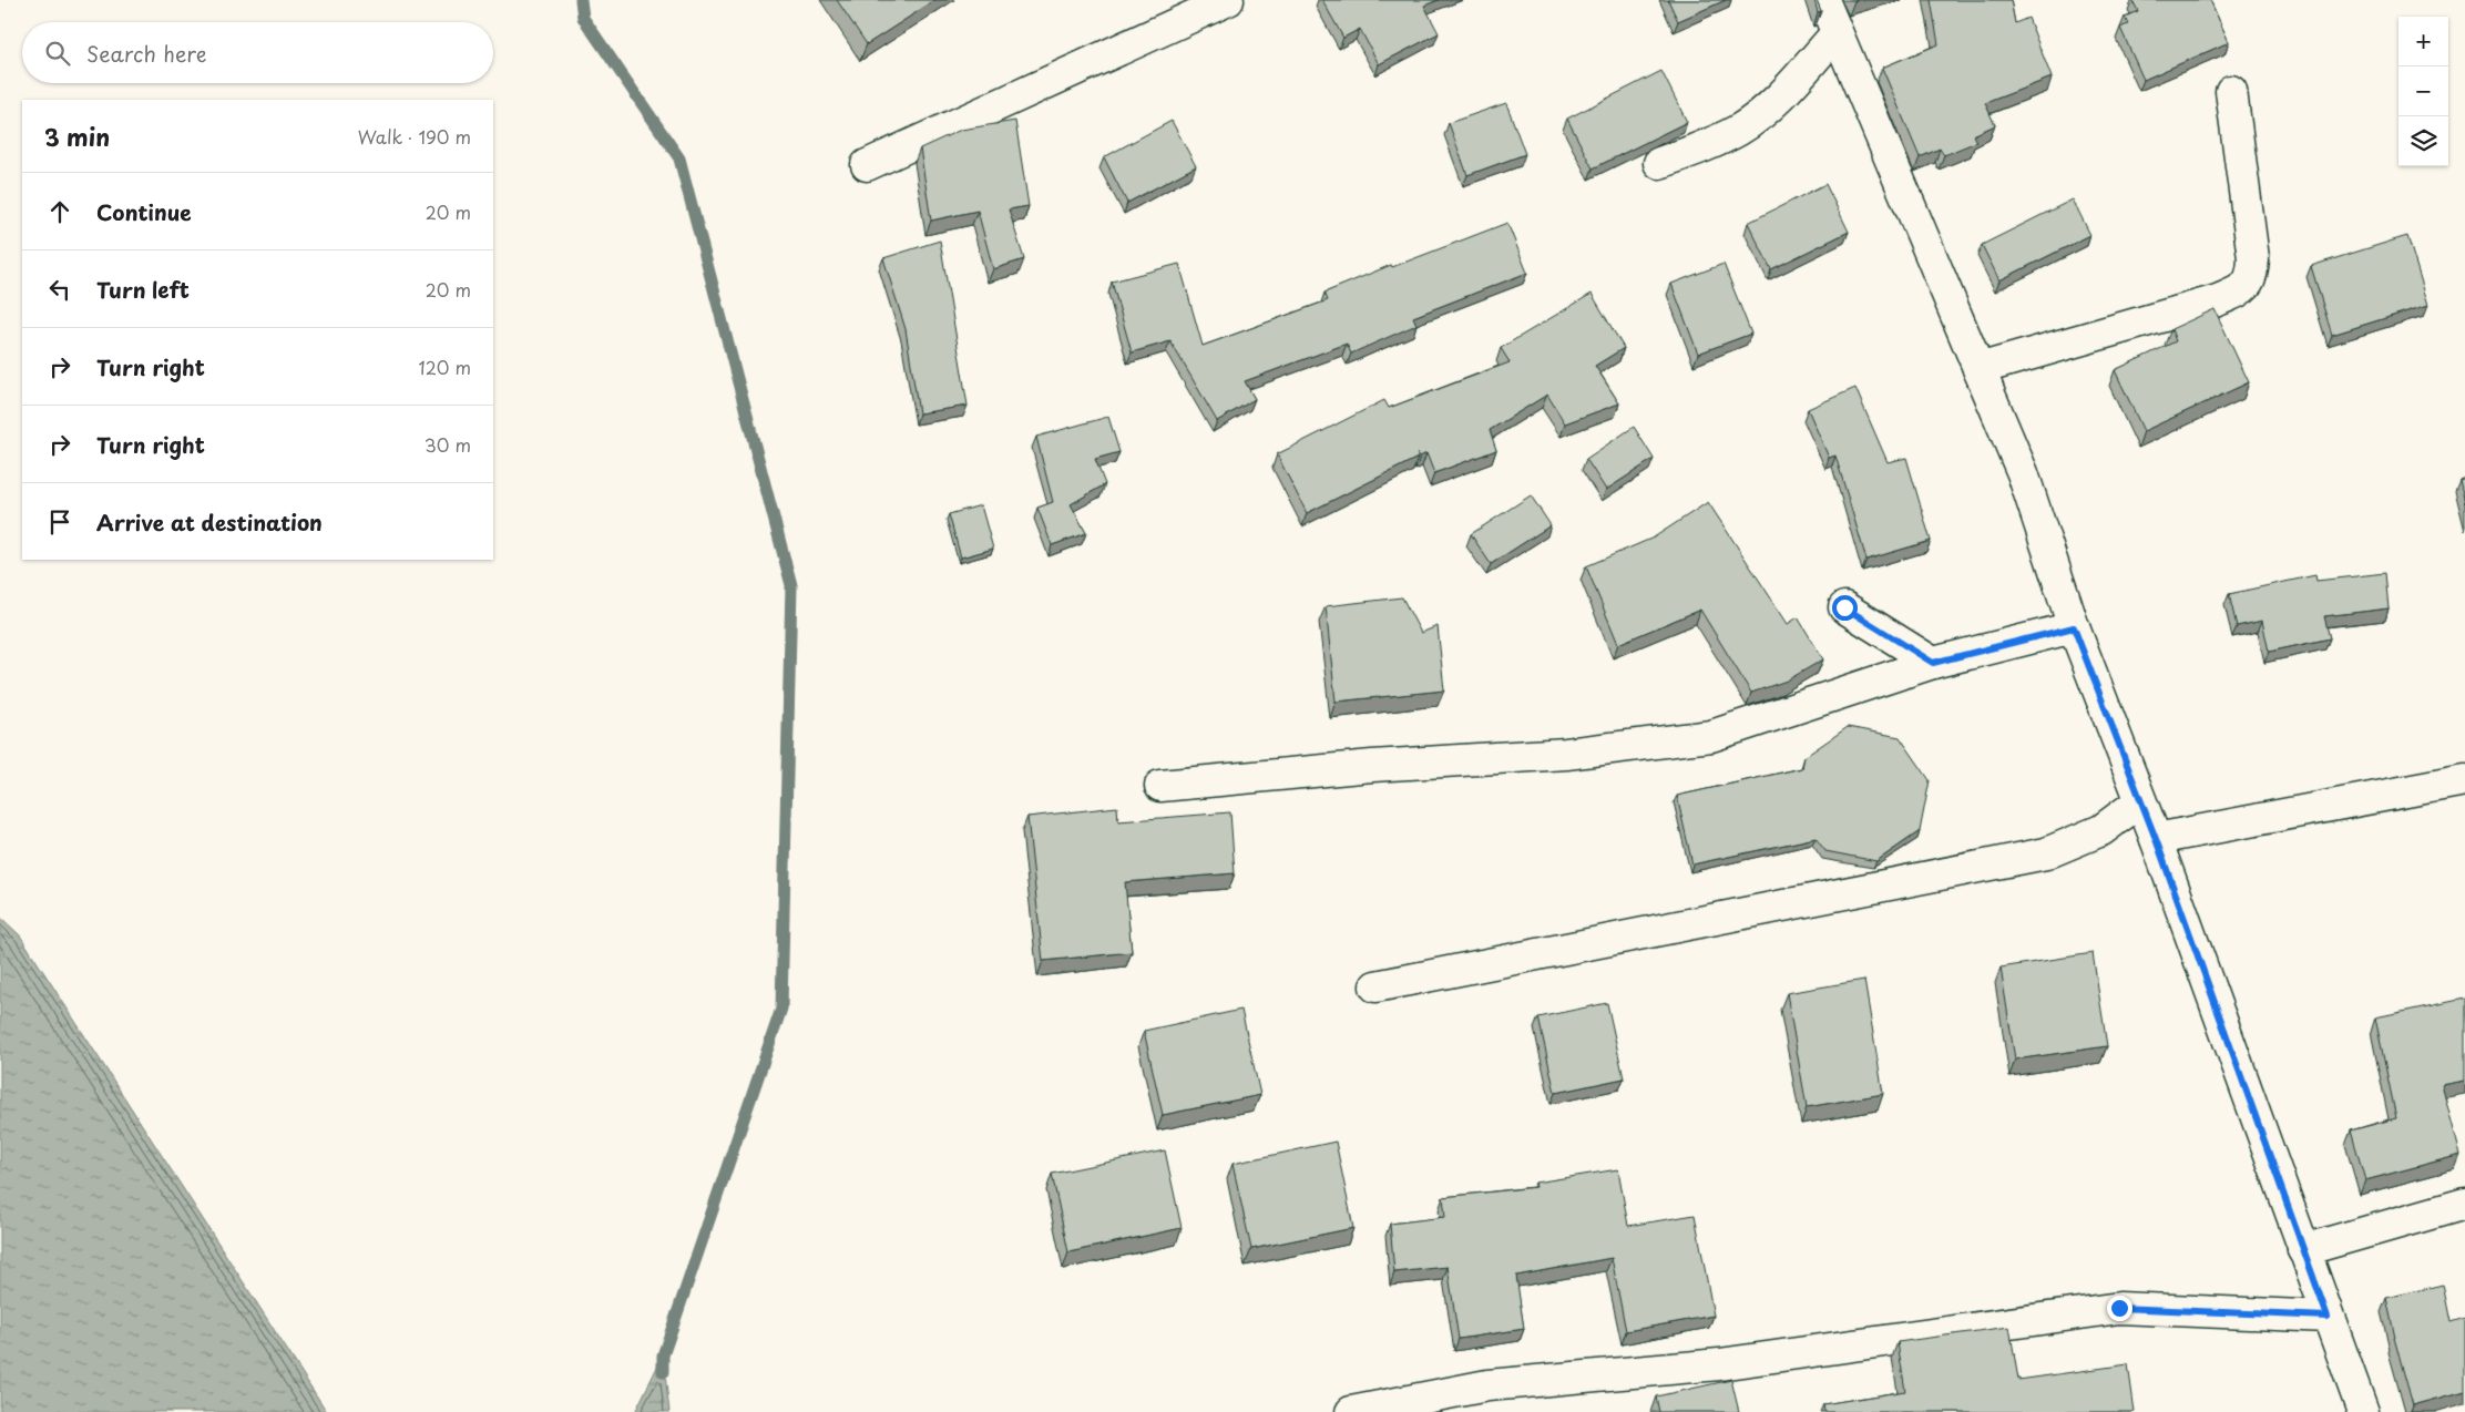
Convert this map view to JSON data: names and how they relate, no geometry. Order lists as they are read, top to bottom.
{
  "page": {
    "map_buttons": ["+", "−"],
    "search": "Search here",
    "heading": ["3 min", "Walk · 190 m"],
    "list": [
      ["Continue", "20 m"],
      ["Turn left", "20 m"],
      ["Turn right", "120 m"],
      ["Turn right", "30 m"],
      "Arrive at destination"
    ]
  }
}
